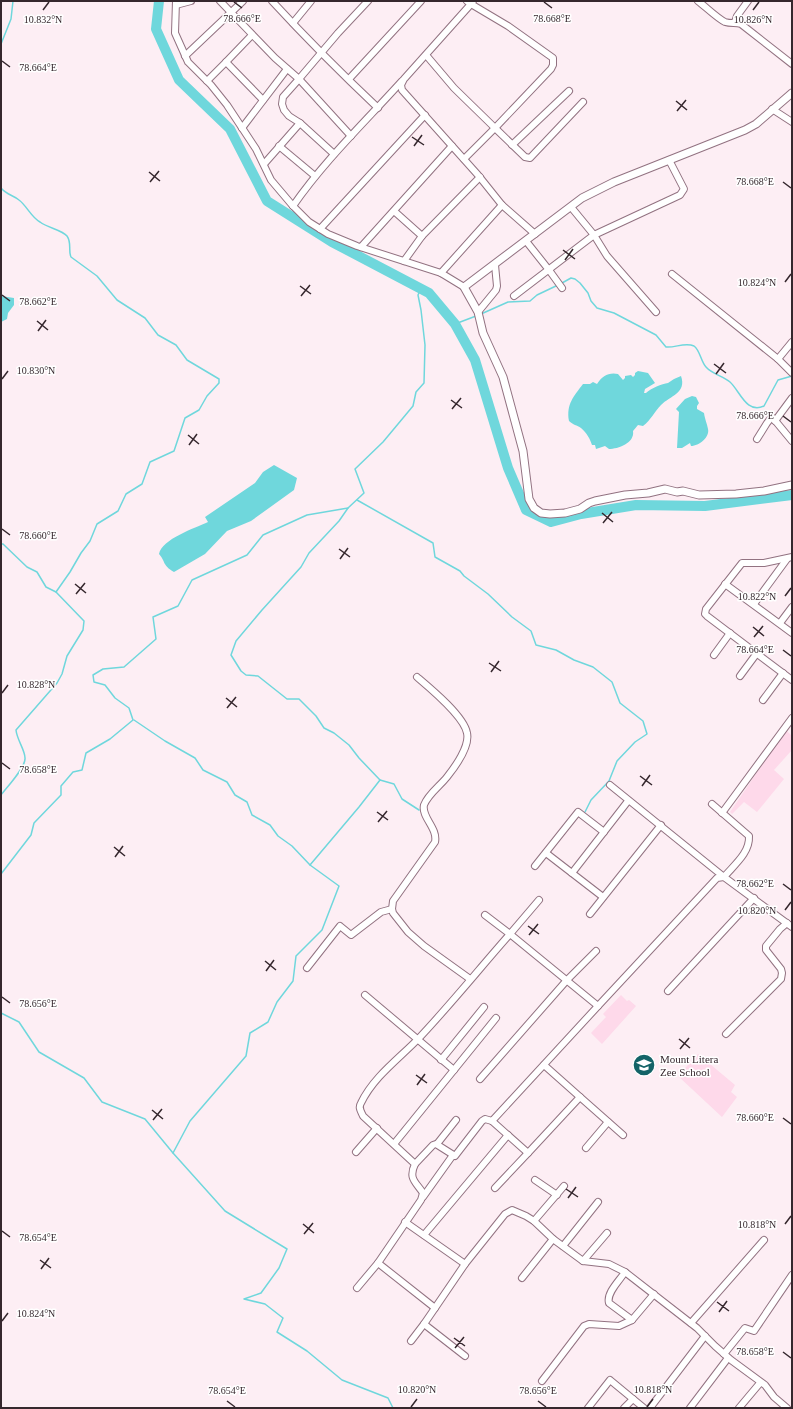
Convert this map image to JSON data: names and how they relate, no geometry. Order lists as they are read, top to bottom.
{
  "places": {
    "school or university": ["Mount Litera Zee School"]
  },
  "coordinates": [
    "78.666°E",
    "78.668°E",
    "10.832°N",
    "10.826°N",
    "78.664°E",
    "10.824°N",
    "78.662°E",
    "10.830°N",
    "78.660°E",
    "10.822°N",
    "10.828°N",
    "78.658°E",
    "10.820°N",
    "78.656°E",
    "10.818°N",
    "78.654°E"
  ]
}
